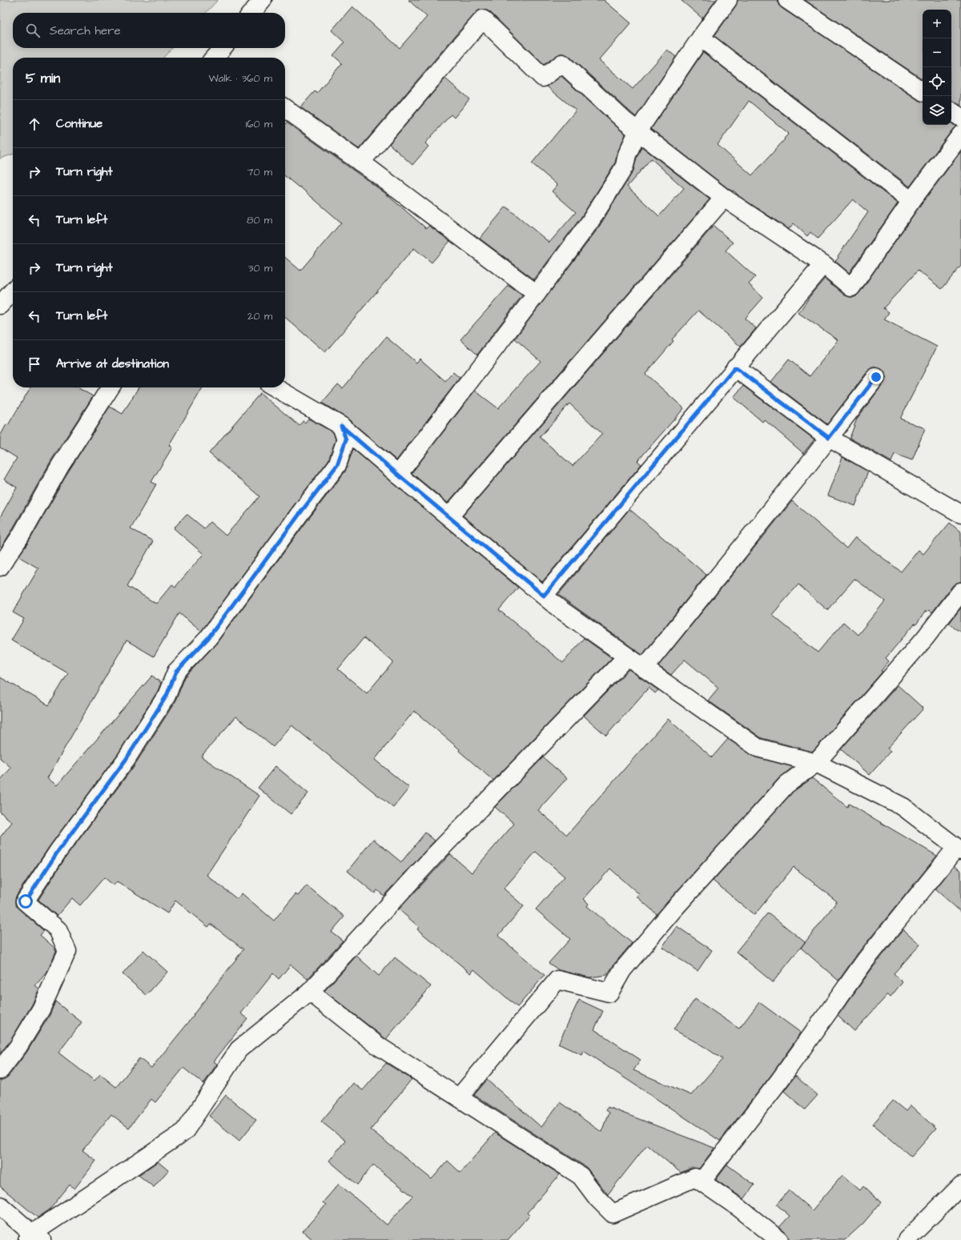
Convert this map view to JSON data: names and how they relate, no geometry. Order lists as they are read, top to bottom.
{
  "page": {
    "map_buttons": ["+", "−"],
    "search": "Search here",
    "heading": ["5 min", "Walk · 360 m"],
    "list": [
      ["Continue", "160 m"],
      ["Turn right", "70 m"],
      ["Turn left", "80 m"],
      ["Turn right", "30 m"],
      ["Turn left", "20 m"],
      "Arrive at destination"
    ]
  }
}
